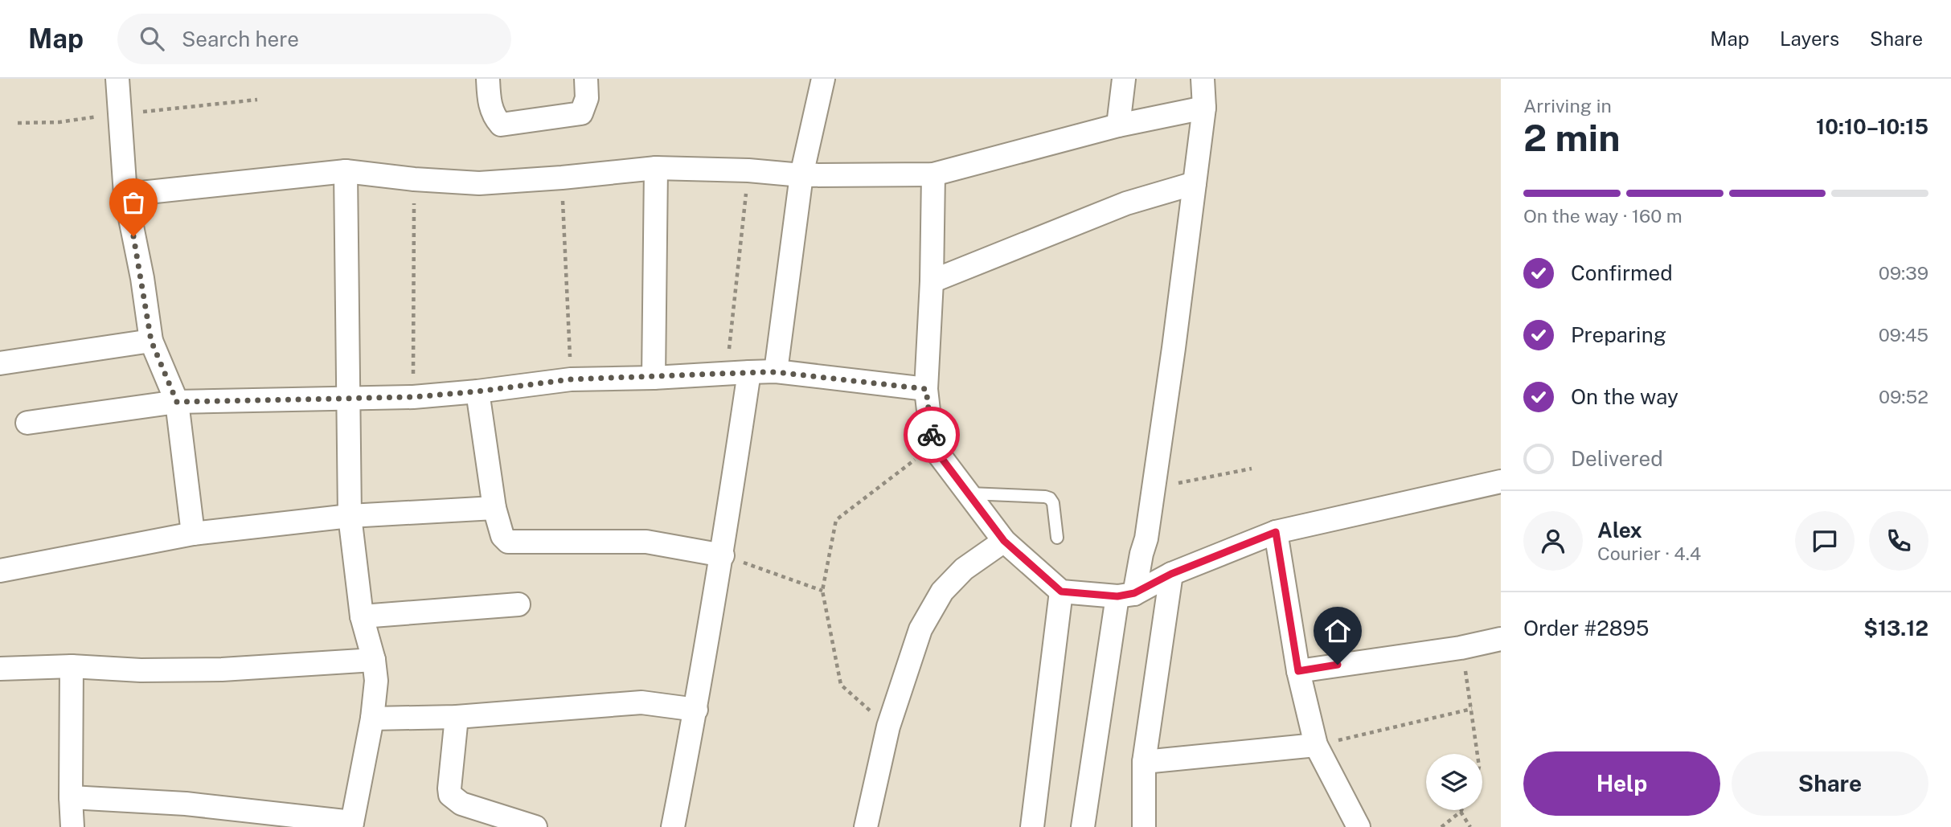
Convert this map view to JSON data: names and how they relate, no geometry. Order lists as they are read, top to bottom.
{
  "page": {
    "header": "Map",
    "search": "Search here",
    "nav": ["Map", "Layers", "Share"],
    "heading": ["2 min", "Arriving in", "10:10–10:15"],
    "panel": [
      "Alex",
      "Courier · 4.4",
      "Order #2895",
      "$13.12"
    ],
    "bar": "On the way · 160 m",
    "list": [
      ["Confirmed", "09:39"],
      ["Preparing", "09:45"],
      ["On the way", "09:52"],
      "Delivered"
    ],
    "buttons": ["Help", "Share"]
  }
}
